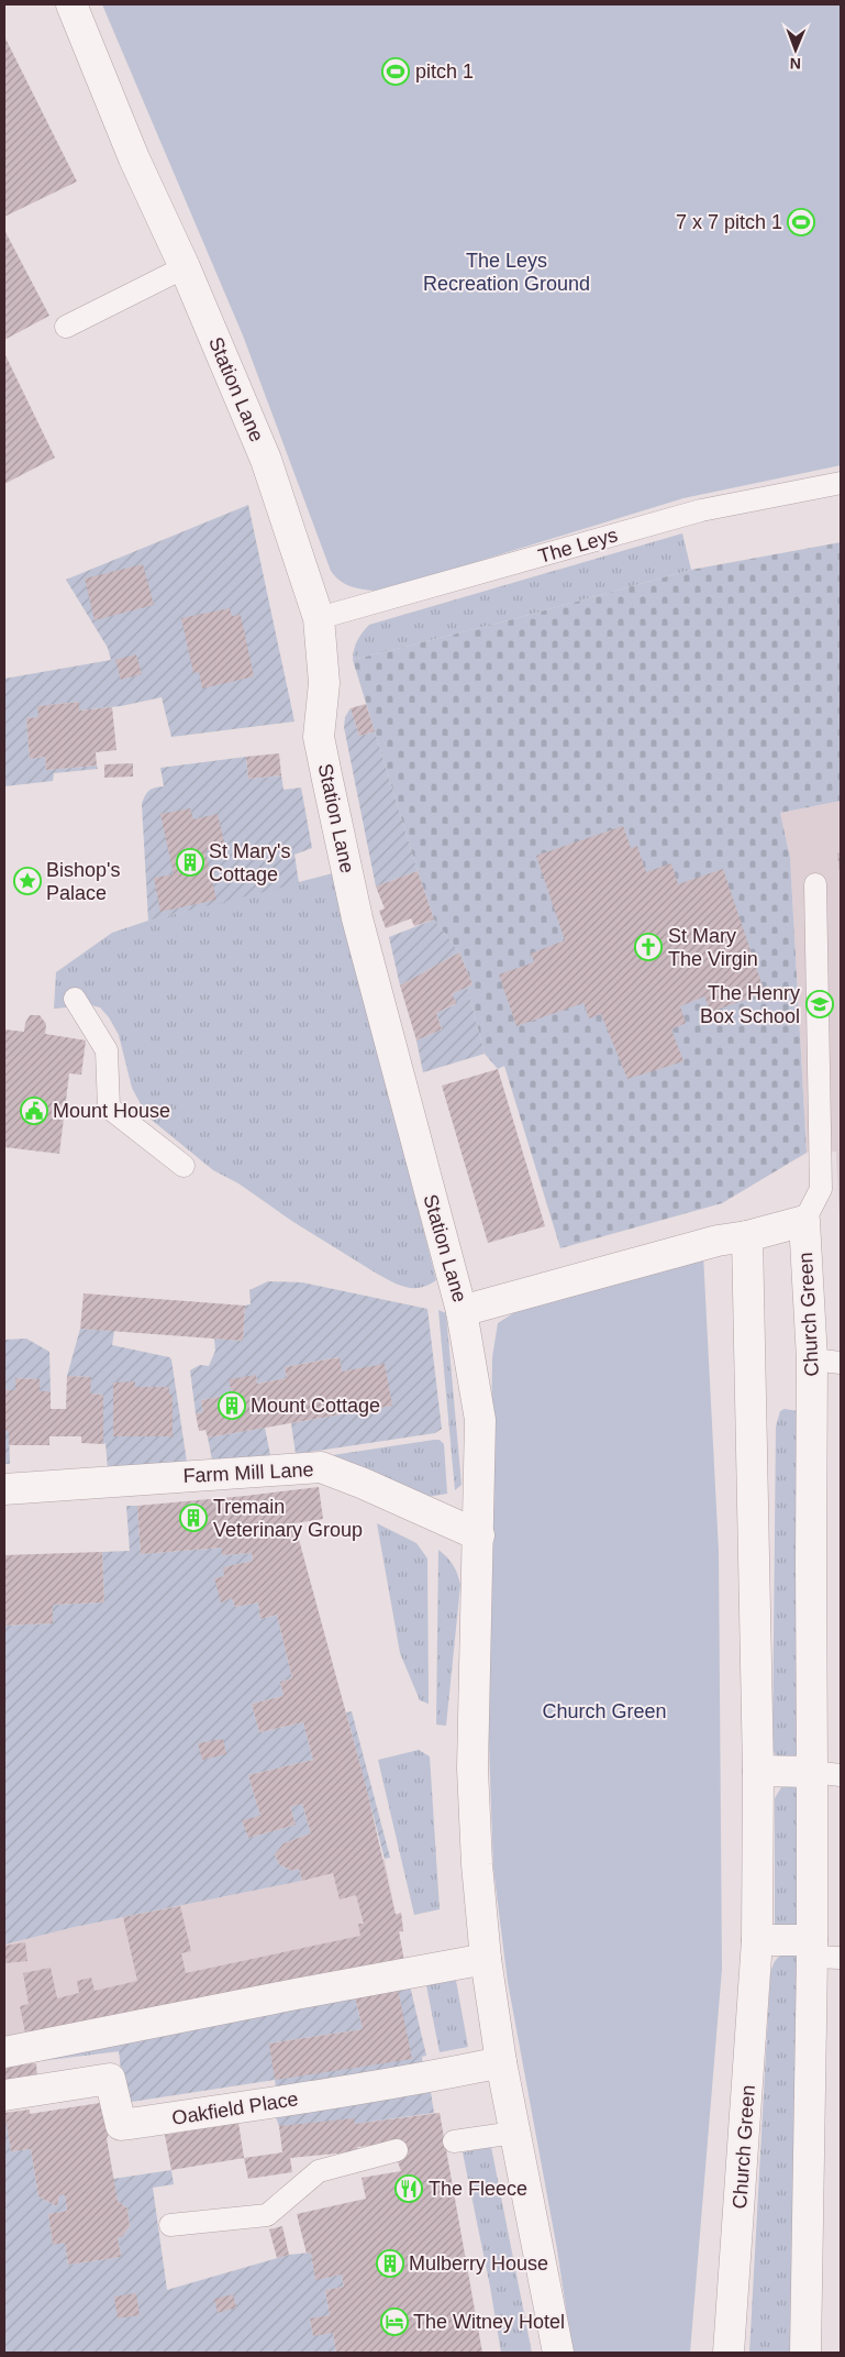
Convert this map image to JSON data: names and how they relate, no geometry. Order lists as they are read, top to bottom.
{
  "streets": {
    "street": [
      "Station Lane",
      "Church Green",
      "Farm Mill Lane",
      "Oakfield Place"
    ],
    "lane": ["The Leys"]
  },
  "crossings": [
    ["Station Lane", "The Leys"],
    ["Station Lane", "Church Green"]
  ],
  "parks": ["The Leys Recreation Ground", "Church Green"],
  "places": {
    "sports": ["pitch 1", "7 x 7 pitch 1"],
    "building": [
      "St Mary's Cottage",
      "Mount Cottage",
      "Tremain Veterinary Group",
      "Mulberry House"
    ],
    "place": ["Bishop's Palace"],
    "church": ["St Mary The Virgin"],
    "school or university": ["The Henry Box School"],
    "public building": ["Mount House"],
    "restaurant": ["The Fleece"],
    "hotel": ["The Witney Hotel"]
  },
  "north": "bottom"
}
